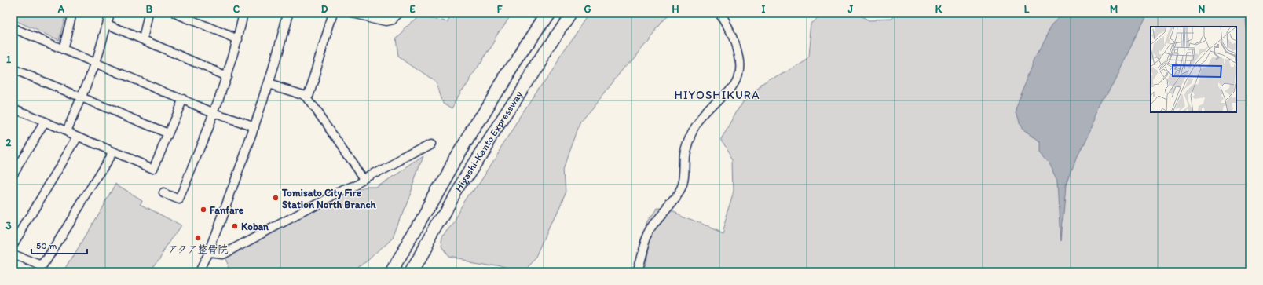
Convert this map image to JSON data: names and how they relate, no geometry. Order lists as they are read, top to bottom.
{
  "streets": {
    "highway": ["Higashi-Kanto Expressway"]
  },
  "districts": ["HIYOSHIKURA"],
  "places": [
    "Tomisato City Fire Station North Branch",
    "Fanfare",
    "Koban",
    "アクア整骨院"
  ],
  "scale_bar": "50 m",
  "grid": {
    "columns": [
      "A",
      "B",
      "C",
      "D",
      "E",
      "F",
      "G",
      "H",
      "I",
      "J",
      "K",
      "L",
      "M",
      "N"
    ],
    "rows": ["1", "2", "3"]
  }
}
